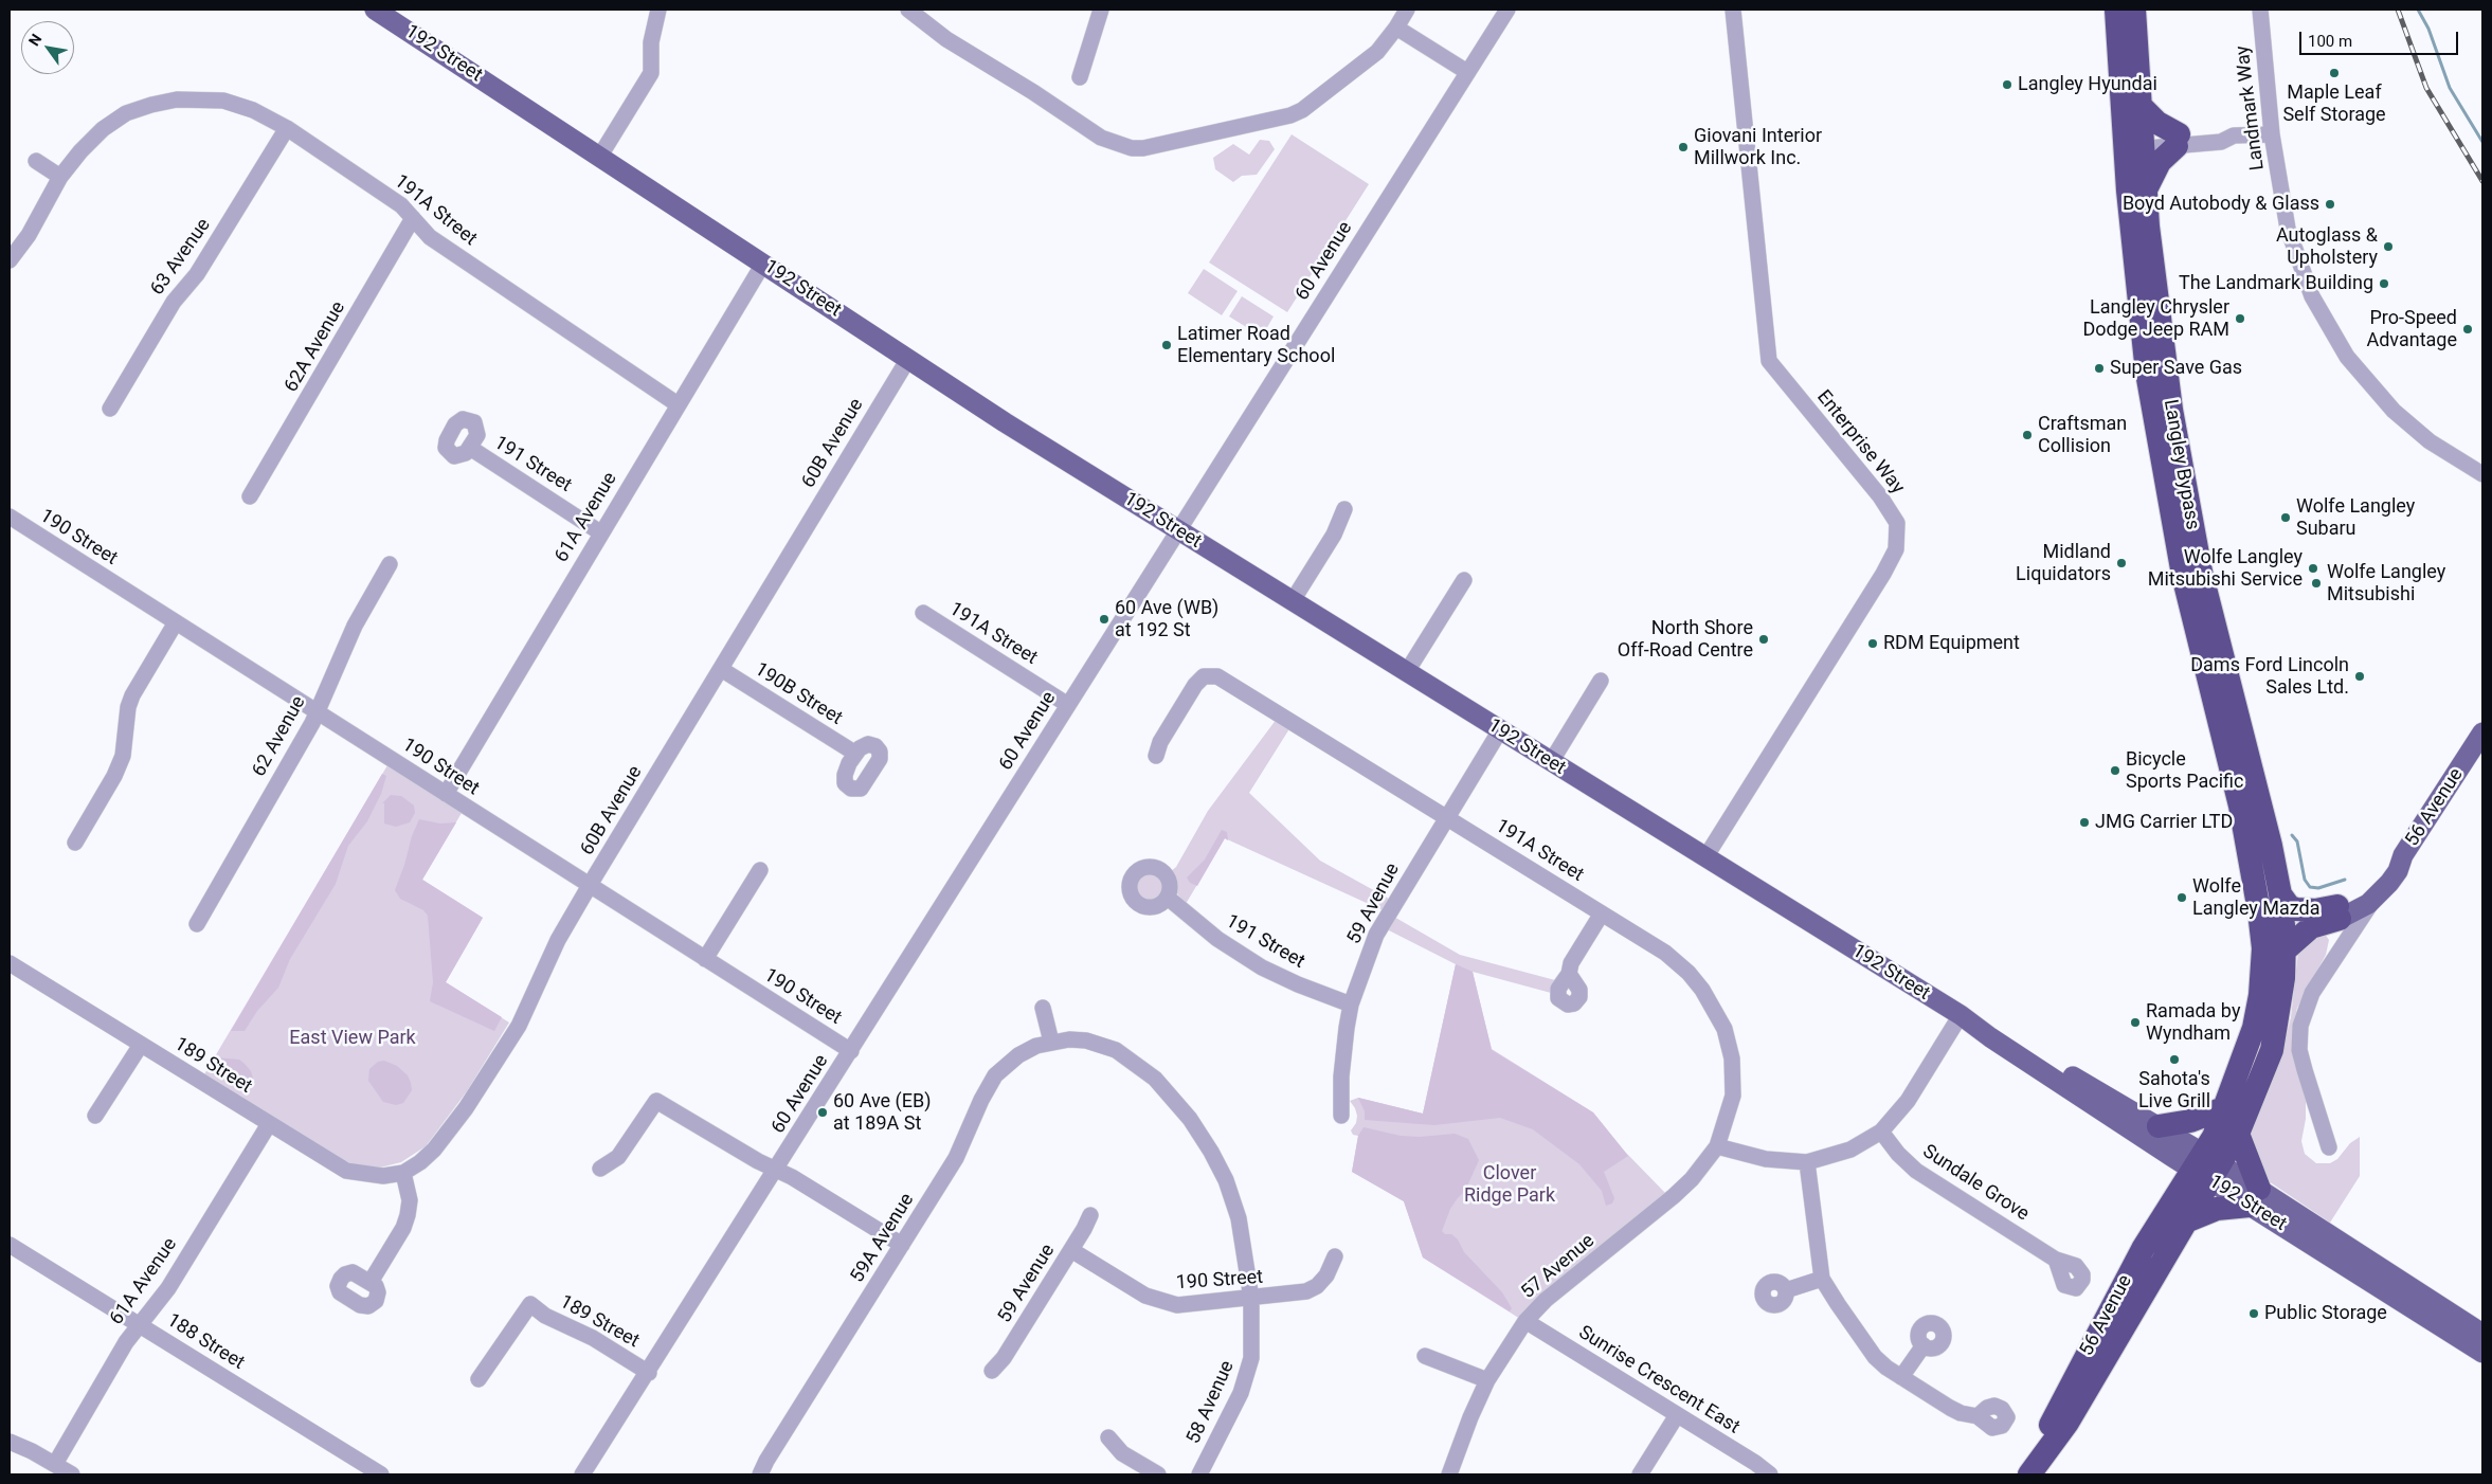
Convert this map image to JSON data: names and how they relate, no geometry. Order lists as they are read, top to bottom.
{
  "streets": {
    "highway": ["Langley Bypass", "56 Avenue"],
    "main road": ["192 Street"],
    "street": [
      "Landmark Way",
      "191A Street",
      "63 Avenue",
      "60 Avenue",
      "62A Avenue",
      "Enterprise Way",
      "60B Avenue",
      "191 Street",
      "61A Avenue",
      "190 Street",
      "190B Street",
      "62 Avenue",
      "59 Avenue",
      "189 Street",
      "Sundale Grove",
      "59A Avenue",
      "57 Avenue",
      "188 Street",
      "Sunrise Crescent East",
      "58 Avenue"
    ]
  },
  "crossings": [
    ["192 Street", "60 Avenue"],
    ["192 Street", "Enterprise Way"],
    ["192 Street", "60B Avenue"],
    ["192 Street", "Langley Bypass"],
    ["192 Street", "61A Avenue"],
    ["192 Street", "56 Avenue"],
    ["192 Street", "59 Avenue"],
    ["191A Street", "63 Avenue"],
    ["191A Street", "60 Avenue"],
    ["191A Street", "62A Avenue"],
    ["191A Street", "61A Avenue"],
    ["191A Street", "59 Avenue"],
    ["191A Street", "57 Avenue"],
    ["60 Avenue", "190 Street"],
    ["60 Avenue", "189 Street"],
    ["60B Avenue", "190 Street"],
    ["60B Avenue", "190B Street"],
    ["60B Avenue", "189 Street"],
    ["191 Street", "61A Avenue"],
    ["191 Street", "59 Avenue"],
    ["Langley Bypass", "56 Avenue"],
    ["61A Avenue", "190 Street"],
    ["61A Avenue", "189 Street"],
    ["61A Avenue", "188 Street"],
    ["190 Street", "62 Avenue"],
    ["190 Street", "59 Avenue"],
    ["190 Street", "58 Avenue"],
    ["59A Avenue", "58 Avenue"],
    ["57 Avenue", "Sunrise Crescent East"]
  ],
  "parks": ["East View Park", "Clover Ridge Park"],
  "places": [
    "Maple Leaf Self Storage",
    "Langley Hyundai",
    "Giovani Interior Millwork Inc.",
    "Boyd Autobody & Glass",
    "Autoglass & Upholstery",
    "The Landmark Building",
    "Langley Chrysler Dodge Jeep RAM",
    "Pro-Speed Advantage",
    "Latimer Road Elementary School",
    "Super Save Gas",
    "Craftsman Collision",
    "Wolfe Langley Subaru",
    "Midland Liquidators",
    "Wolfe Langley Mitsubishi Service",
    "Wolfe Langley Mitsubishi",
    "60 Ave (WB) at 192 St",
    "North Shore Off-Road Centre",
    "RDM Equipment",
    "Dams Ford Lincoln Sales Ltd.",
    "Bicycle Sports Pacific",
    "JMG Carrier LTD",
    "Wolfe Langley Mazda",
    "Ramada by Wyndham",
    "Sahota's Live Grill",
    "60 Ave (EB) at 189A St",
    "Public Storage"
  ],
  "scale_bar": "100 m",
  "north": "top left"
}
